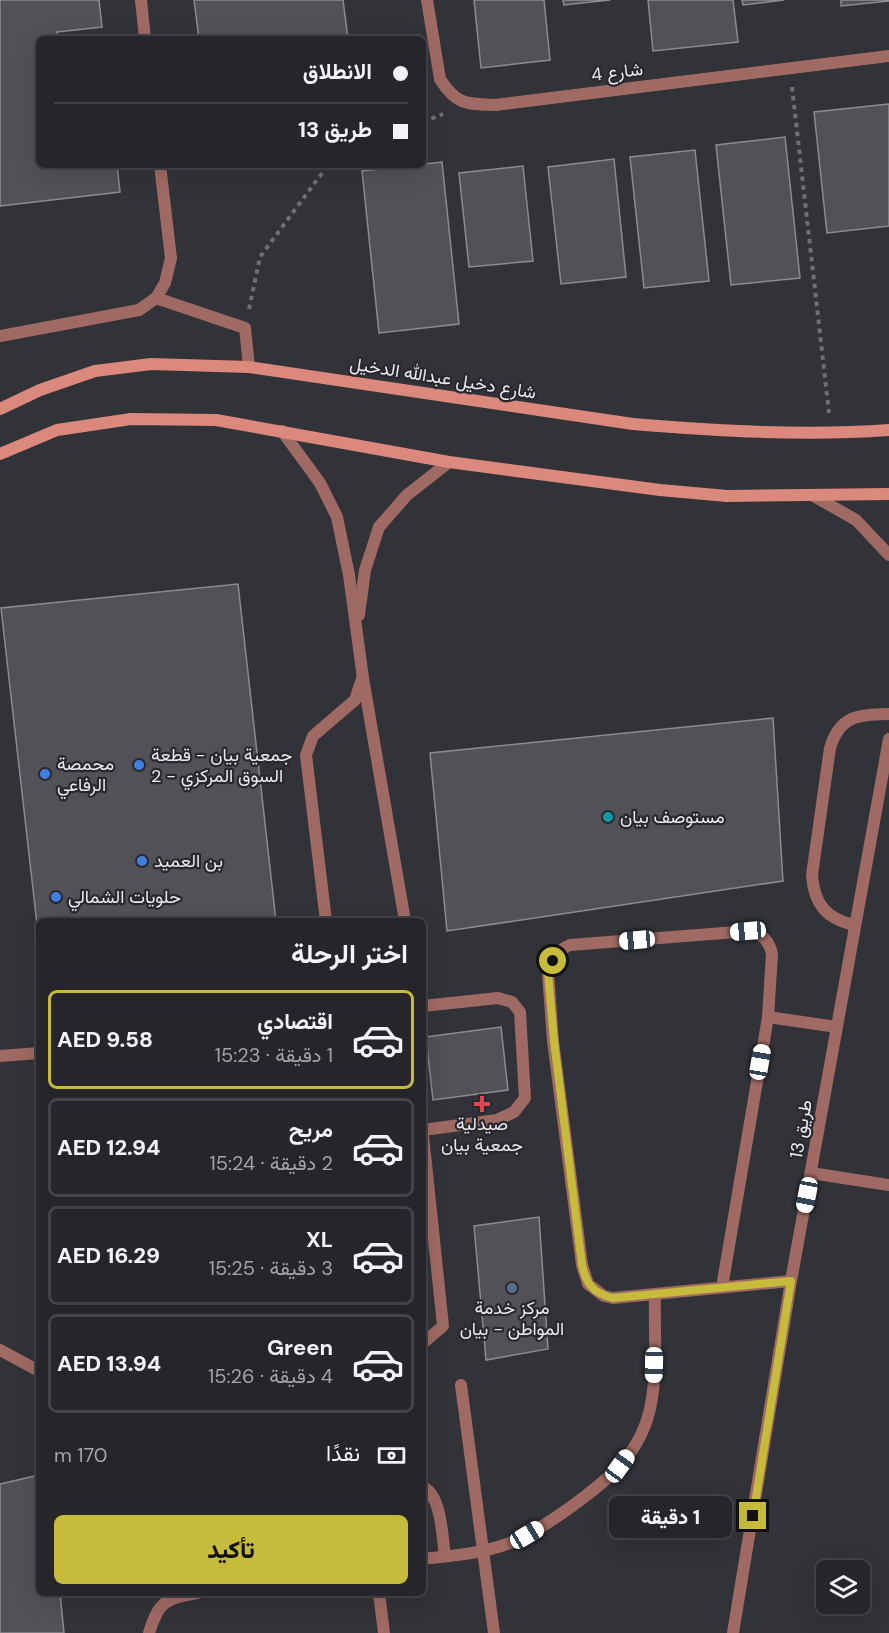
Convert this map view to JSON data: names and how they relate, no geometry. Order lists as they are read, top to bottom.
{
  "streets": {
    "street": ["شارع 4", "شارع دخيل عبدالله الدخيل", "طريق 13"]
  },
  "places": {
    "other": [
      "جمعية بيان - قطعة 2 - السوق المركزي",
      "محمصة الرفاعي",
      "مستوصف بيان",
      "بن العميد",
      "حلويات الشمالي",
      "مركز خدمة المواطن - بيان"
    ],
    "health": ["صيدلية جمعية بيان"]
  },
  "page": {
    "banner": ["الانطلاق", "طريق 13"],
    "heading": "اختر الرحلة",
    "list": [
      {
        "name": "اقتصادي",
        "note": "1 دقيقة · 15:23",
        "value": "AED 9.58"
      },
      {
        "name": "مريح",
        "note": "2 دقيقة · 15:24",
        "value": "AED 12.94"
      },
      {
        "name": "XL",
        "note": "3 دقيقة · 15:25",
        "value": "AED 16.29"
      },
      {
        "name": "Green",
        "note": "4 دقيقة · 15:26",
        "value": "AED 13.94"
      }
    ],
    "pay": ["نقدًا", "170 m"],
    "bubble": "1 دقيقة",
    "buttons": "تأكيد"
  }
}
